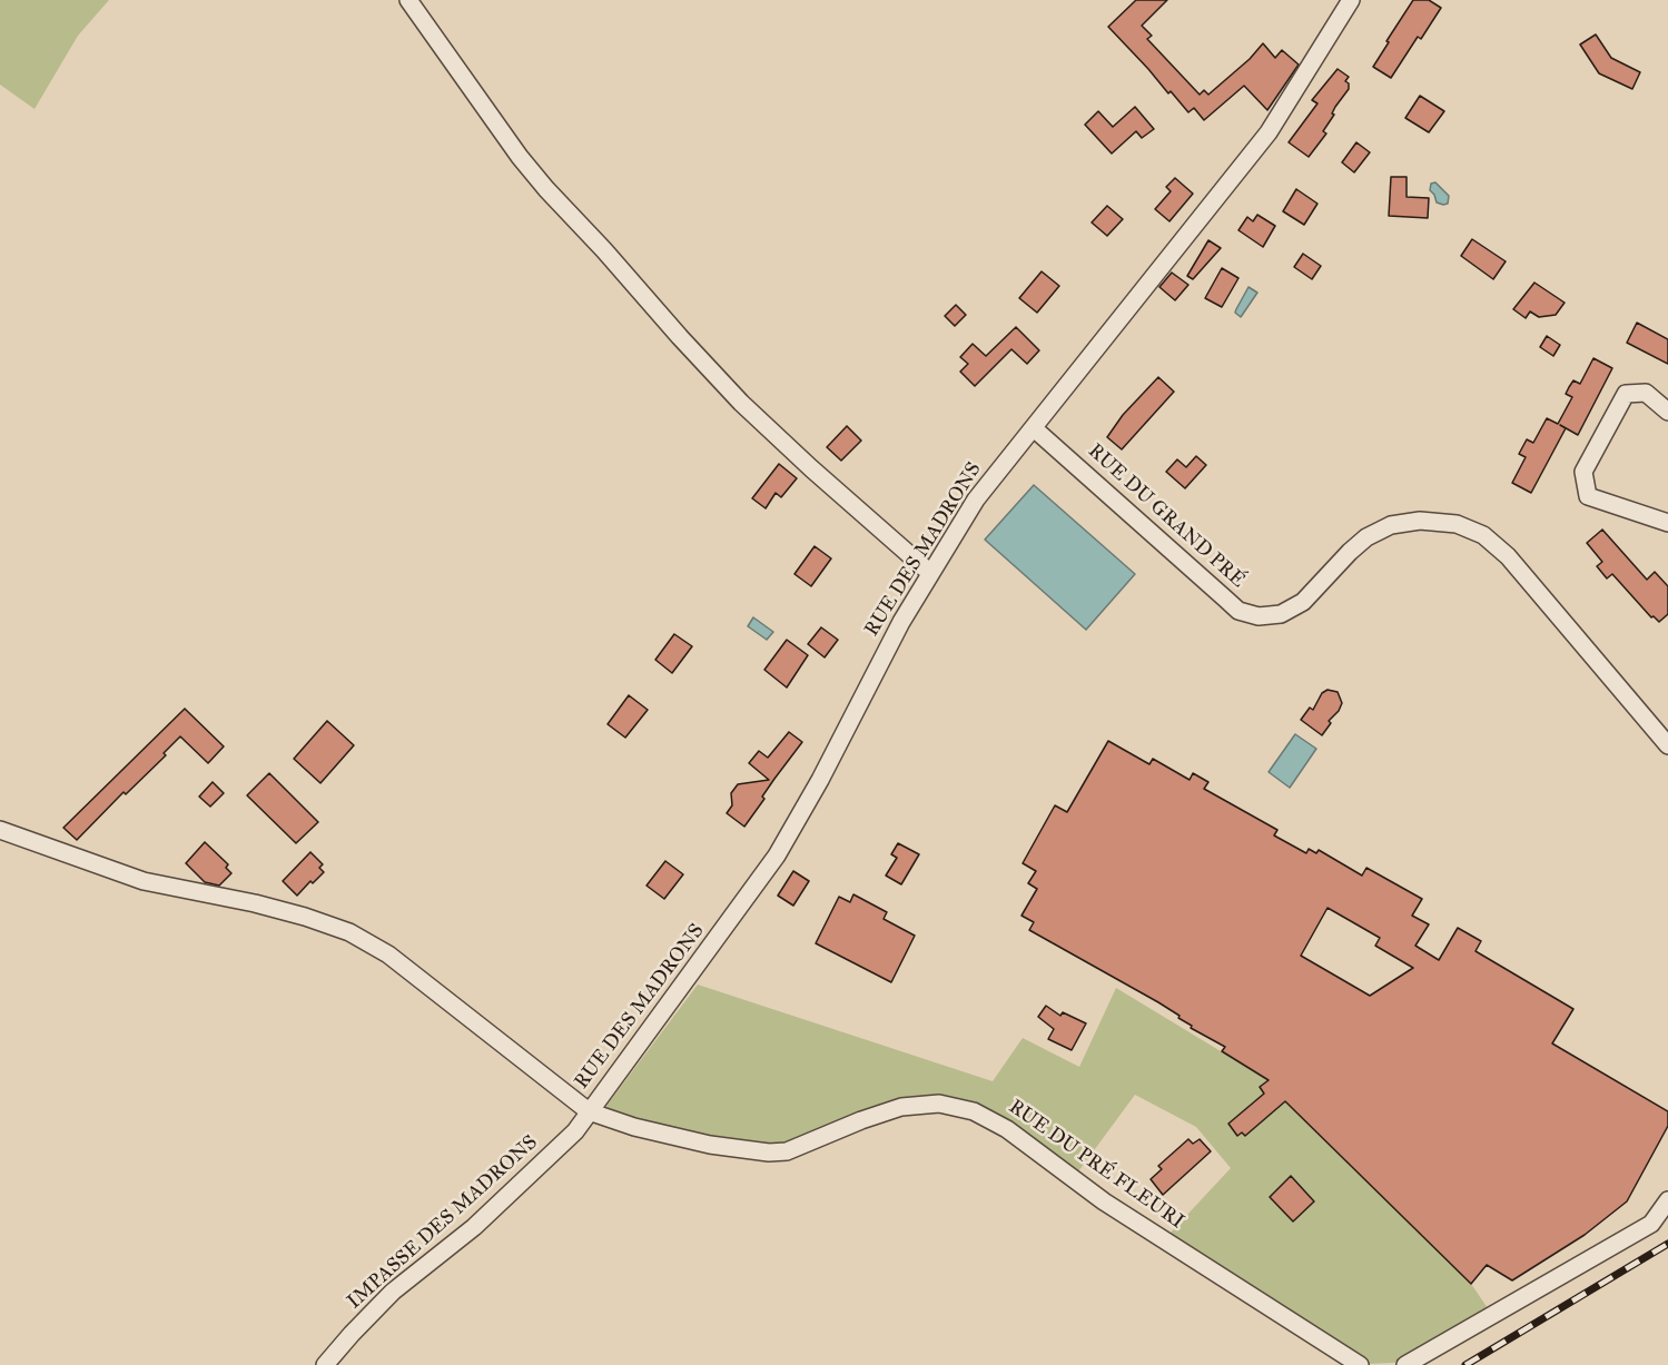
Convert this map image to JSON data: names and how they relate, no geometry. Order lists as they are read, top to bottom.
{
  "streets": {
    "street": [
      "RUE DU GRAND PRÉ",
      "RUE DES MADRONS",
      "RUE DU PRÉ FLEURI",
      "IMPASSE DES MADRONS"
    ]
  },
  "crossings": [
    ["RUE DU GRAND PRÉ", "RUE DES MADRONS"],
    ["RUE DES MADRONS", "RUE DU PRÉ FLEURI"],
    ["RUE DES MADRONS", "IMPASSE DES MADRONS"],
    ["RUE DU PRÉ FLEURI", "IMPASSE DES MADRONS"]
  ]
}
